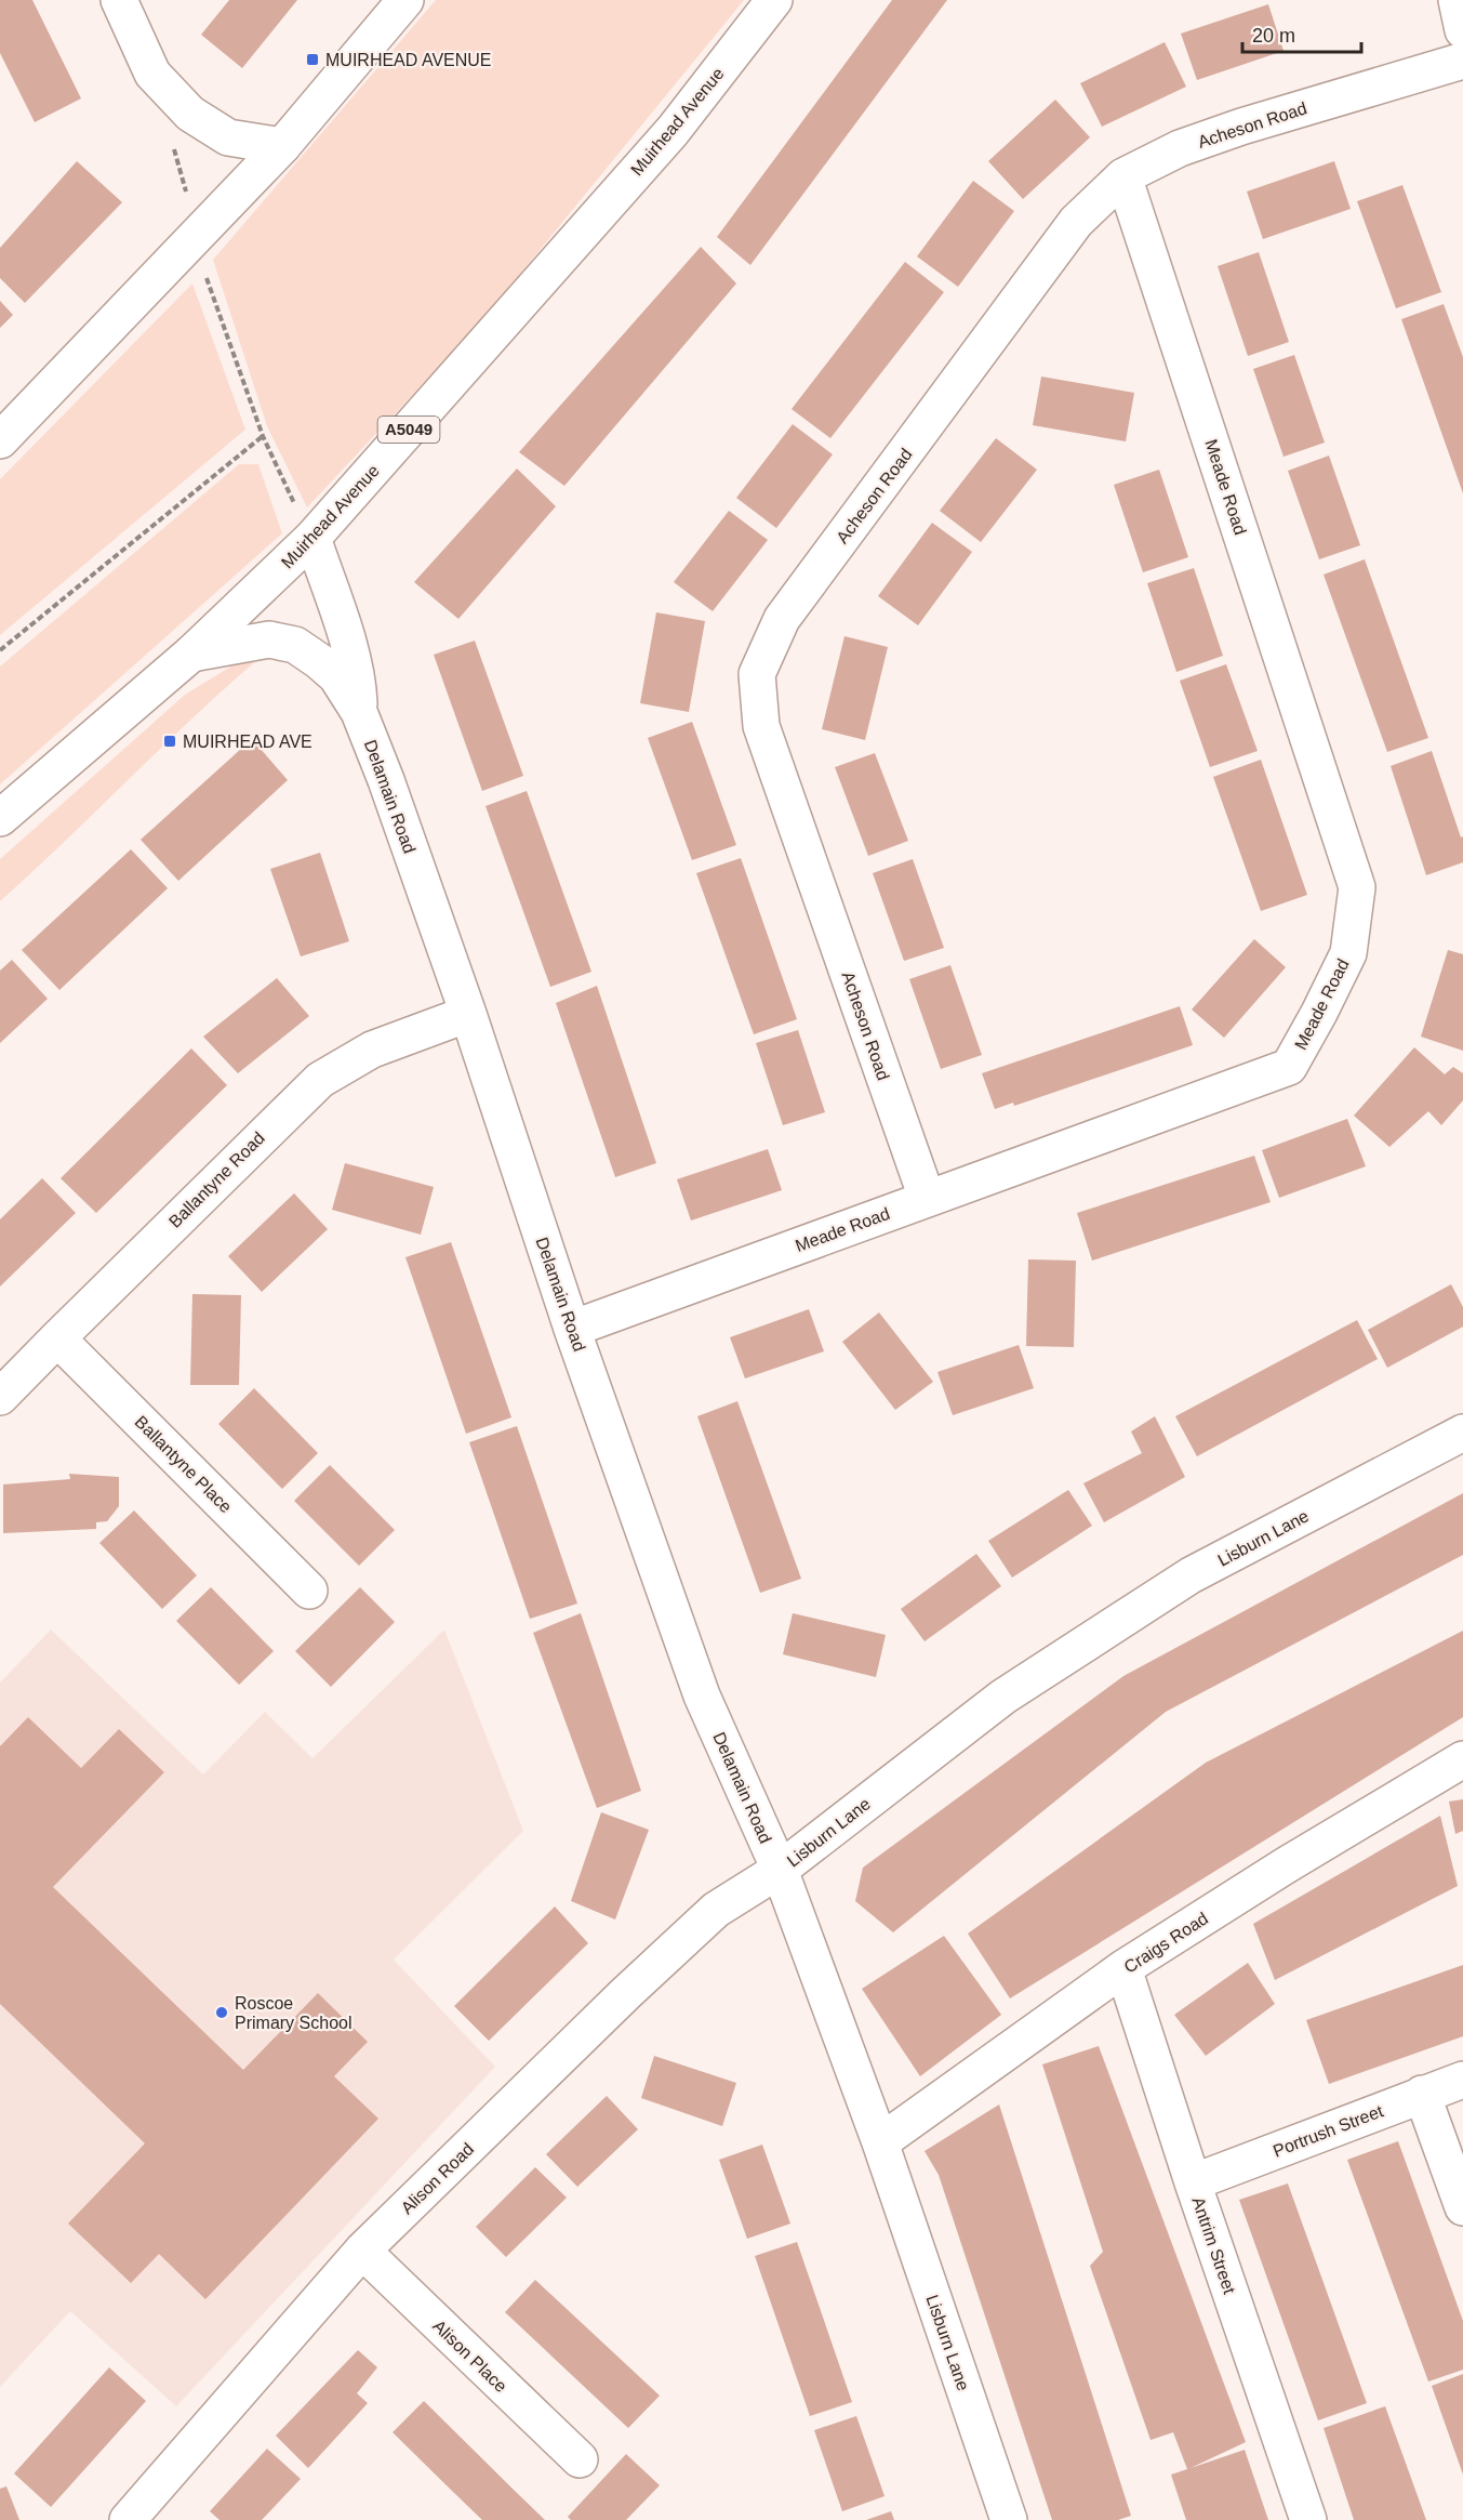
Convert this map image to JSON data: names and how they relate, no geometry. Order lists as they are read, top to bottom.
{
  "streets": {
    "main road": [
      "Muirhead Avenue",
      "Acheson Road",
      "A5049",
      "Meade Road",
      "Delamain Road",
      "Ballantyne Road",
      "Ballantyne Place",
      "Lisburn Lane",
      "Craigs Road",
      "Portrush Street",
      "Alison Road",
      "Antrim Street",
      "Alison Place"
    ]
  },
  "crossings": [
    ["Acheson Road", "Meade Road"],
    ["Meade Road", "Delamain Road"],
    ["Delamain Road", "Ballantyne Road"],
    ["Delamain Road", "Lisburn Lane"],
    ["Delamain Road", "Alison Road"],
    ["Ballantyne Road", "Ballantyne Place"],
    ["Lisburn Lane", "Craigs Road"],
    ["Lisburn Lane", "Alison Road"],
    ["Craigs Road", "Antrim Street"],
    ["Portrush Street", "Antrim Street"],
    ["Alison Road", "Alison Place"]
  ],
  "places": {
    "transit": ["MUIRHEAD AVENUE", "MUIRHEAD AVE"],
    "other": ["Roscoe Primary School"]
  },
  "scale_bar": "20 m"
}
